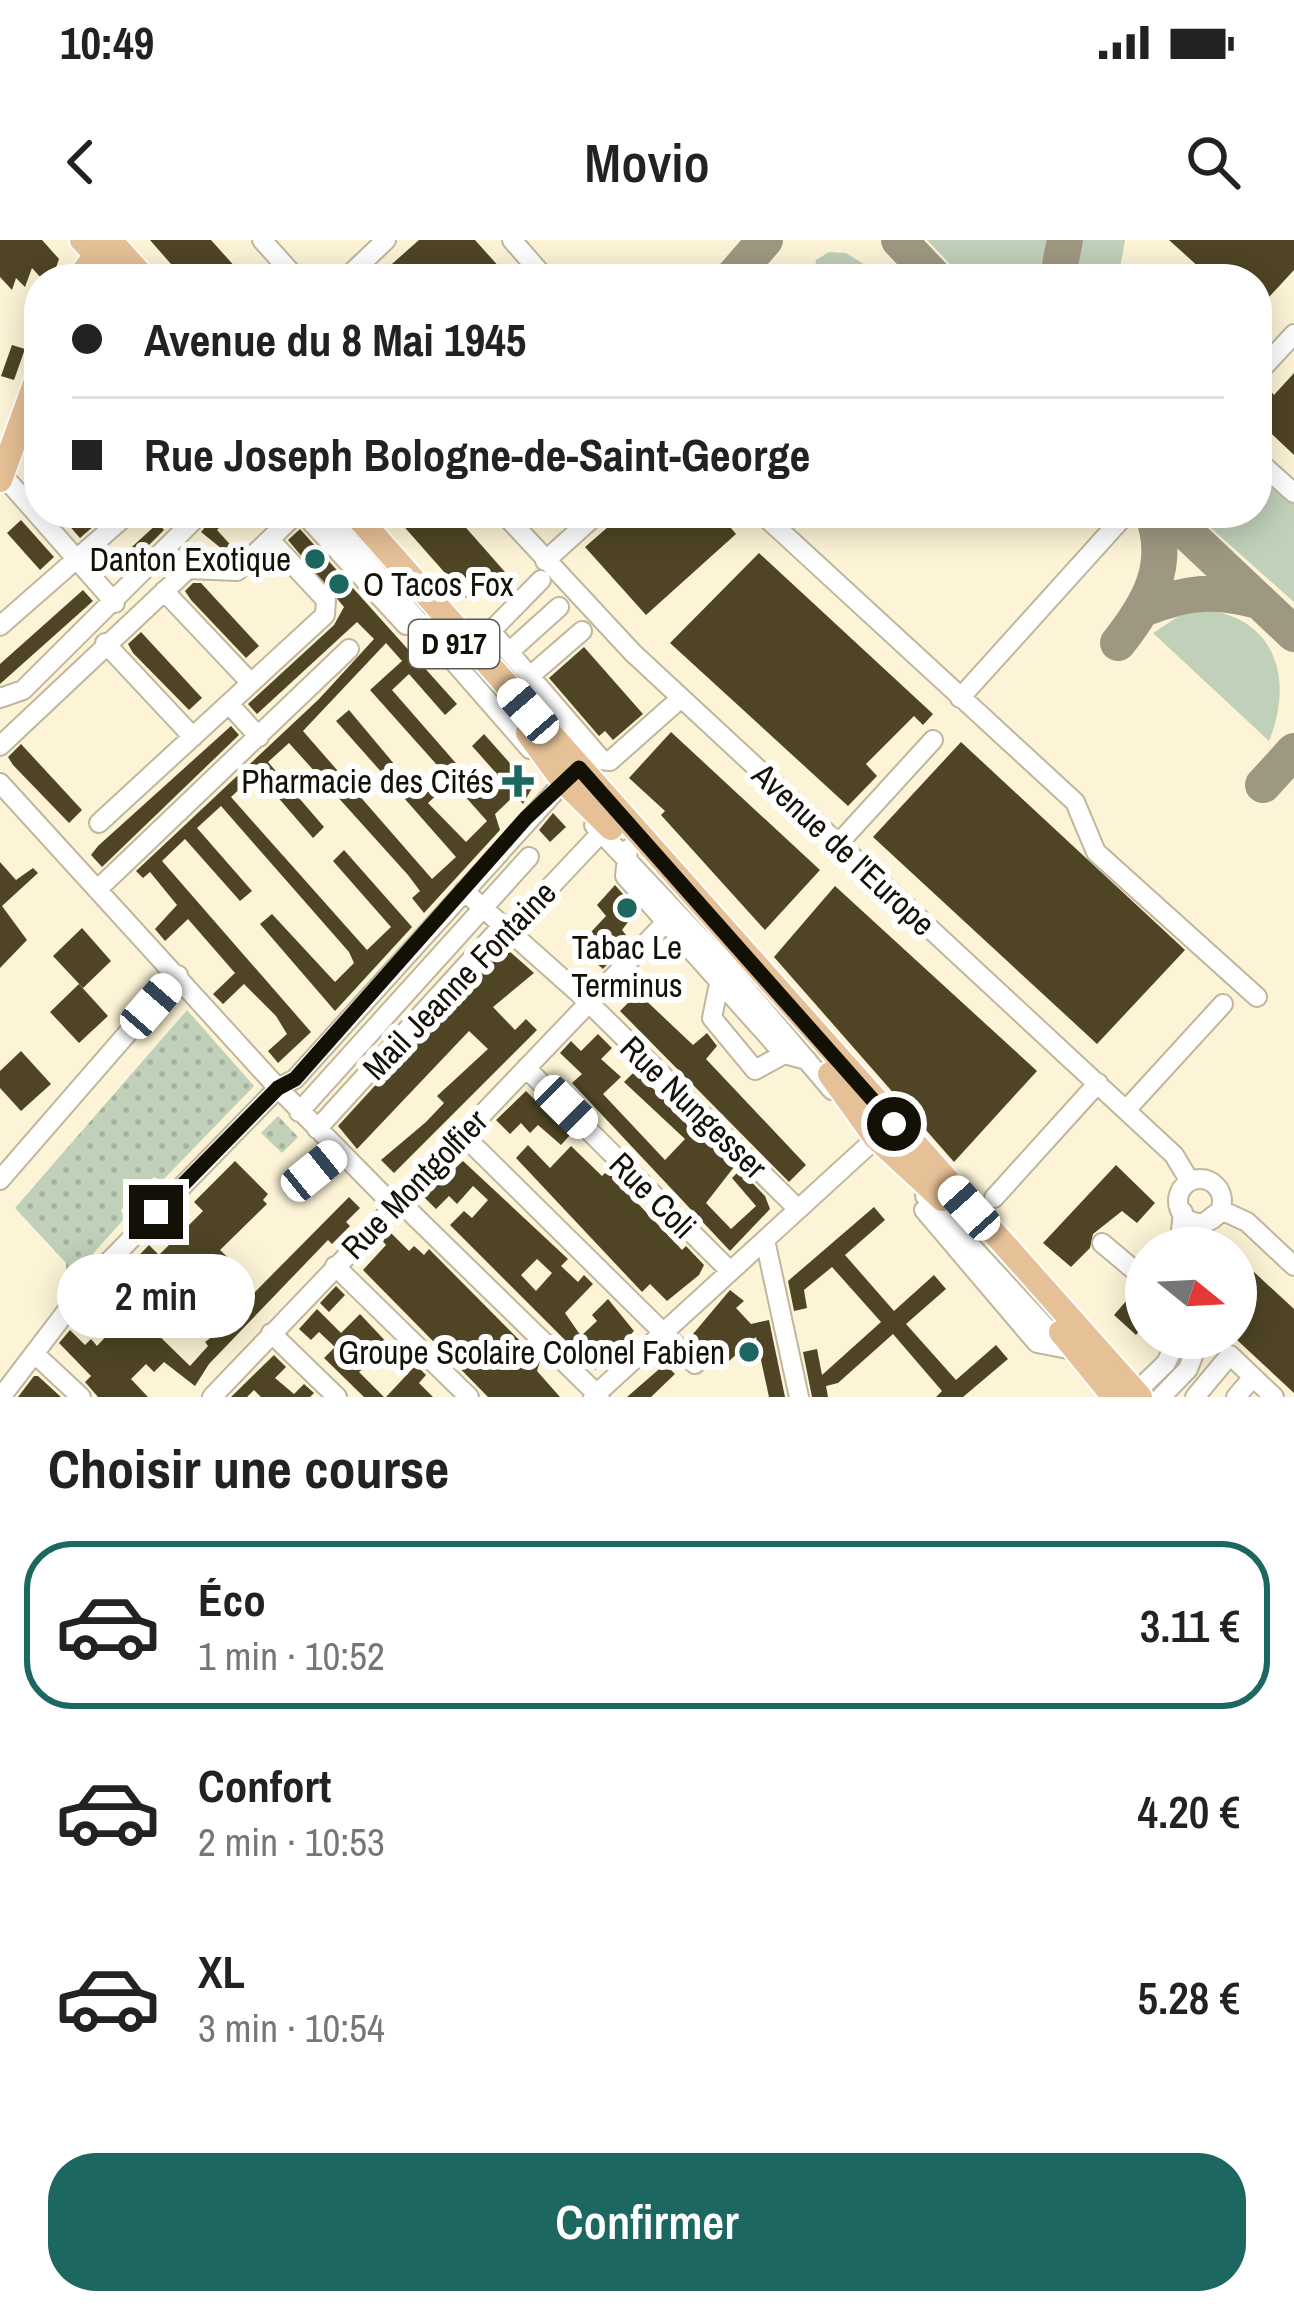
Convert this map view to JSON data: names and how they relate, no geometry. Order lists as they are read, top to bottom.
{
  "streets": {
    "main road": ["D 917"],
    "street": [
      "Avenue de l'Europe",
      "Mail Jeanne Fontaine",
      "Rue Nungesser",
      "Rue Montgolfier",
      "Rue Coli"
    ]
  },
  "crossings": [
    ["D 917", "Mail Jeanne Fontaine"],
    ["Mail Jeanne Fontaine", "Rue Nungesser"],
    ["Rue Nungesser", "Rue Montgolfier"],
    ["Rue Montgolfier", "Rue Coli"]
  ],
  "places": {
    "other": [
      "Danton Exotique",
      "O Tacos Fox",
      "Tabac Le Terminus",
      "Groupe Scolaire Colonel Fabien"
    ],
    "health": ["Pharmacie des Cités"]
  },
  "north": "right",
  "page": {
    "status": "10:49",
    "header": "Movio",
    "banner": ["Avenue du 8 Mai 1945", "Rue Joseph Bologne-de-Saint-George"],
    "bubble": "2 min",
    "heading": "Choisir une course",
    "list": [
      {
        "name": "Éco",
        "note": "1 min · 10:52",
        "value": "3.11 €"
      },
      {
        "name": "Confort",
        "note": "2 min · 10:53",
        "value": "4.20 €"
      },
      {
        "name": "XL",
        "note": "3 min · 10:54",
        "value": "5.28 €"
      }
    ],
    "buttons": "Confirmer"
  }
}
